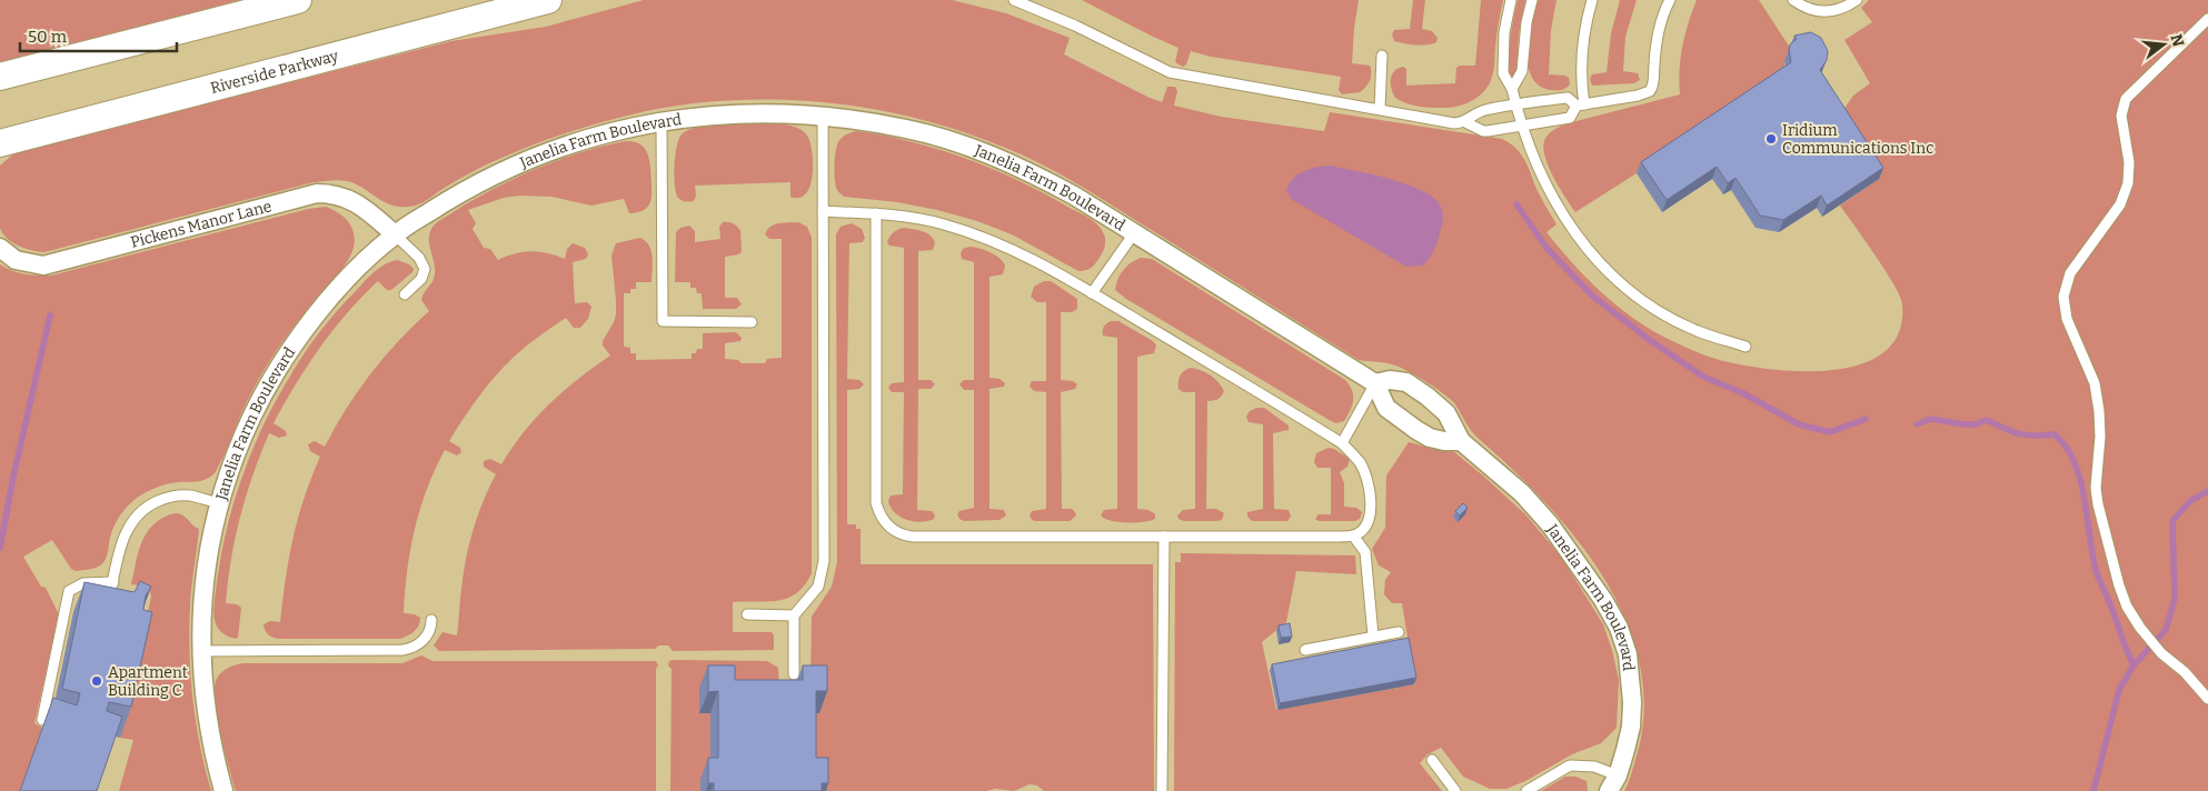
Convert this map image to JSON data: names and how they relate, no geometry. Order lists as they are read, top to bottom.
{
  "streets": {
    "main road": ["Riverside Parkway"],
    "street": ["Janelia Farm Boulevard", "Pickens Manor Lane"]
  },
  "crossings": [
    ["Janelia Farm Boulevard", "Pickens Manor Lane"]
  ],
  "places": ["Iridium Communications Inc", "Apartment Building C"],
  "scale_bar": "50 m",
  "north": "right"
}
